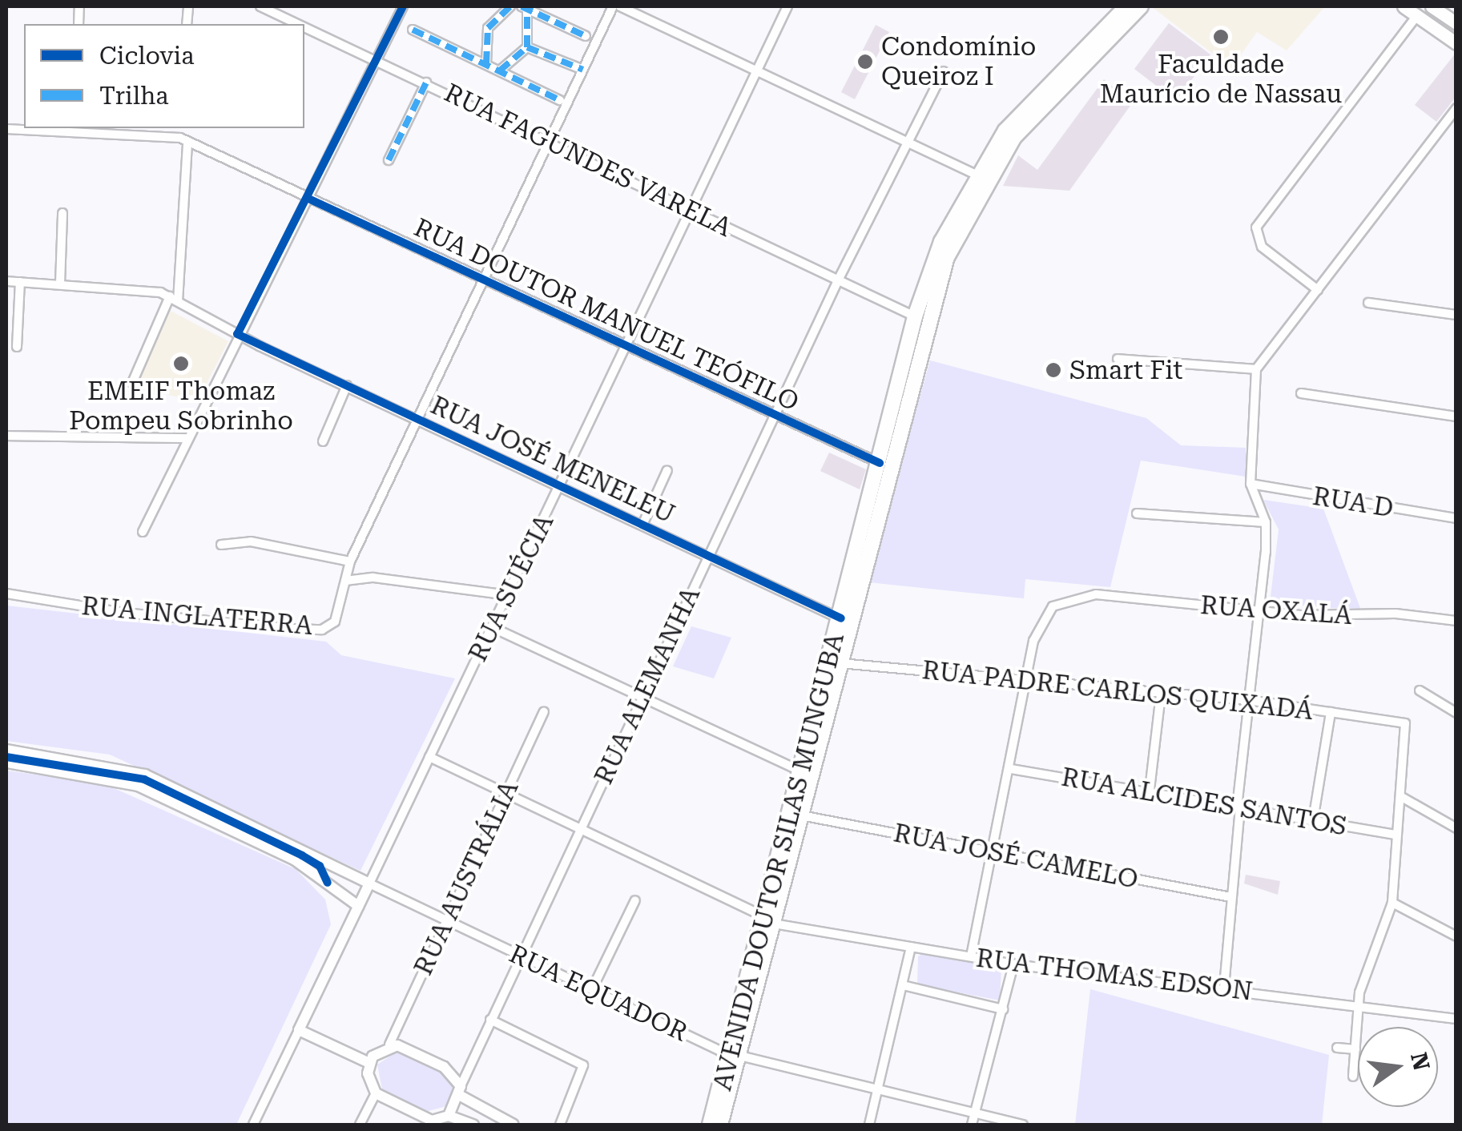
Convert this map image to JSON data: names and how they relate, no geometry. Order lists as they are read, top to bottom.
{
  "streets": {
    "main road": ["AVENIDA DOUTOR SILAS MUNGUBA"],
    "street": [
      "RUA FAGUNDES VARELA",
      "RUA DOUTOR MANUEL TEÓFILO",
      "RUA JOSÉ MENELEU",
      "RUA D",
      "RUA SUÉCIA",
      "RUA OXALÁ",
      "RUA INGLATERRA",
      "RUA ALEMANHA",
      "RUA PADRE CARLOS QUIXADÁ",
      "RUA ALCIDES SANTOS",
      "RUA JOSÉ CAMELO",
      "RUA AUSTRÁLIA",
      "RUA THOMAS EDSON",
      "RUA EQUADOR"
    ]
  },
  "crossings": [
    ["RUA FAGUNDES VARELA", "RUA SUÉCIA"],
    ["RUA FAGUNDES VARELA", "RUA INGLATERRA"],
    ["RUA FAGUNDES VARELA", "RUA ALEMANHA"],
    ["RUA FAGUNDES VARELA", "AVENIDA DOUTOR SILAS MUNGUBA"],
    ["RUA DOUTOR MANUEL TEÓFILO", "RUA SUÉCIA"],
    ["RUA DOUTOR MANUEL TEÓFILO", "RUA INGLATERRA"],
    ["RUA DOUTOR MANUEL TEÓFILO", "RUA ALEMANHA"],
    ["RUA DOUTOR MANUEL TEÓFILO", "AVENIDA DOUTOR SILAS MUNGUBA"],
    ["RUA JOSÉ MENELEU", "RUA SUÉCIA"],
    ["RUA JOSÉ MENELEU", "RUA INGLATERRA"],
    ["RUA JOSÉ MENELEU", "RUA ALEMANHA"],
    ["RUA JOSÉ MENELEU", "AVENIDA DOUTOR SILAS MUNGUBA"],
    ["RUA SUÉCIA", "RUA THOMAS EDSON"],
    ["RUA SUÉCIA", "RUA EQUADOR"],
    ["RUA OXALÁ", "RUA PADRE CARLOS QUIXADÁ"],
    ["RUA ALEMANHA", "RUA THOMAS EDSON"],
    ["RUA ALEMANHA", "RUA EQUADOR"],
    ["RUA PADRE CARLOS QUIXADÁ", "AVENIDA DOUTOR SILAS MUNGUBA"],
    ["RUA JOSÉ CAMELO", "AVENIDA DOUTOR SILAS MUNGUBA"],
    ["AVENIDA DOUTOR SILAS MUNGUBA", "RUA THOMAS EDSON"],
    ["AVENIDA DOUTOR SILAS MUNGUBA", "RUA EQUADOR"],
    ["RUA AUSTRÁLIA", "RUA THOMAS EDSON"],
    ["RUA AUSTRÁLIA", "RUA EQUADOR"]
  ],
  "places": [
    "Faculdade Maurício de Nassau",
    "Condomínio Queiroz I",
    "EMEIF Thomaz Pompeu Sobrinho",
    "Smart Fit"
  ],
  "legend": ["Ciclovia", "Trilha"],
  "north": "right"
}
